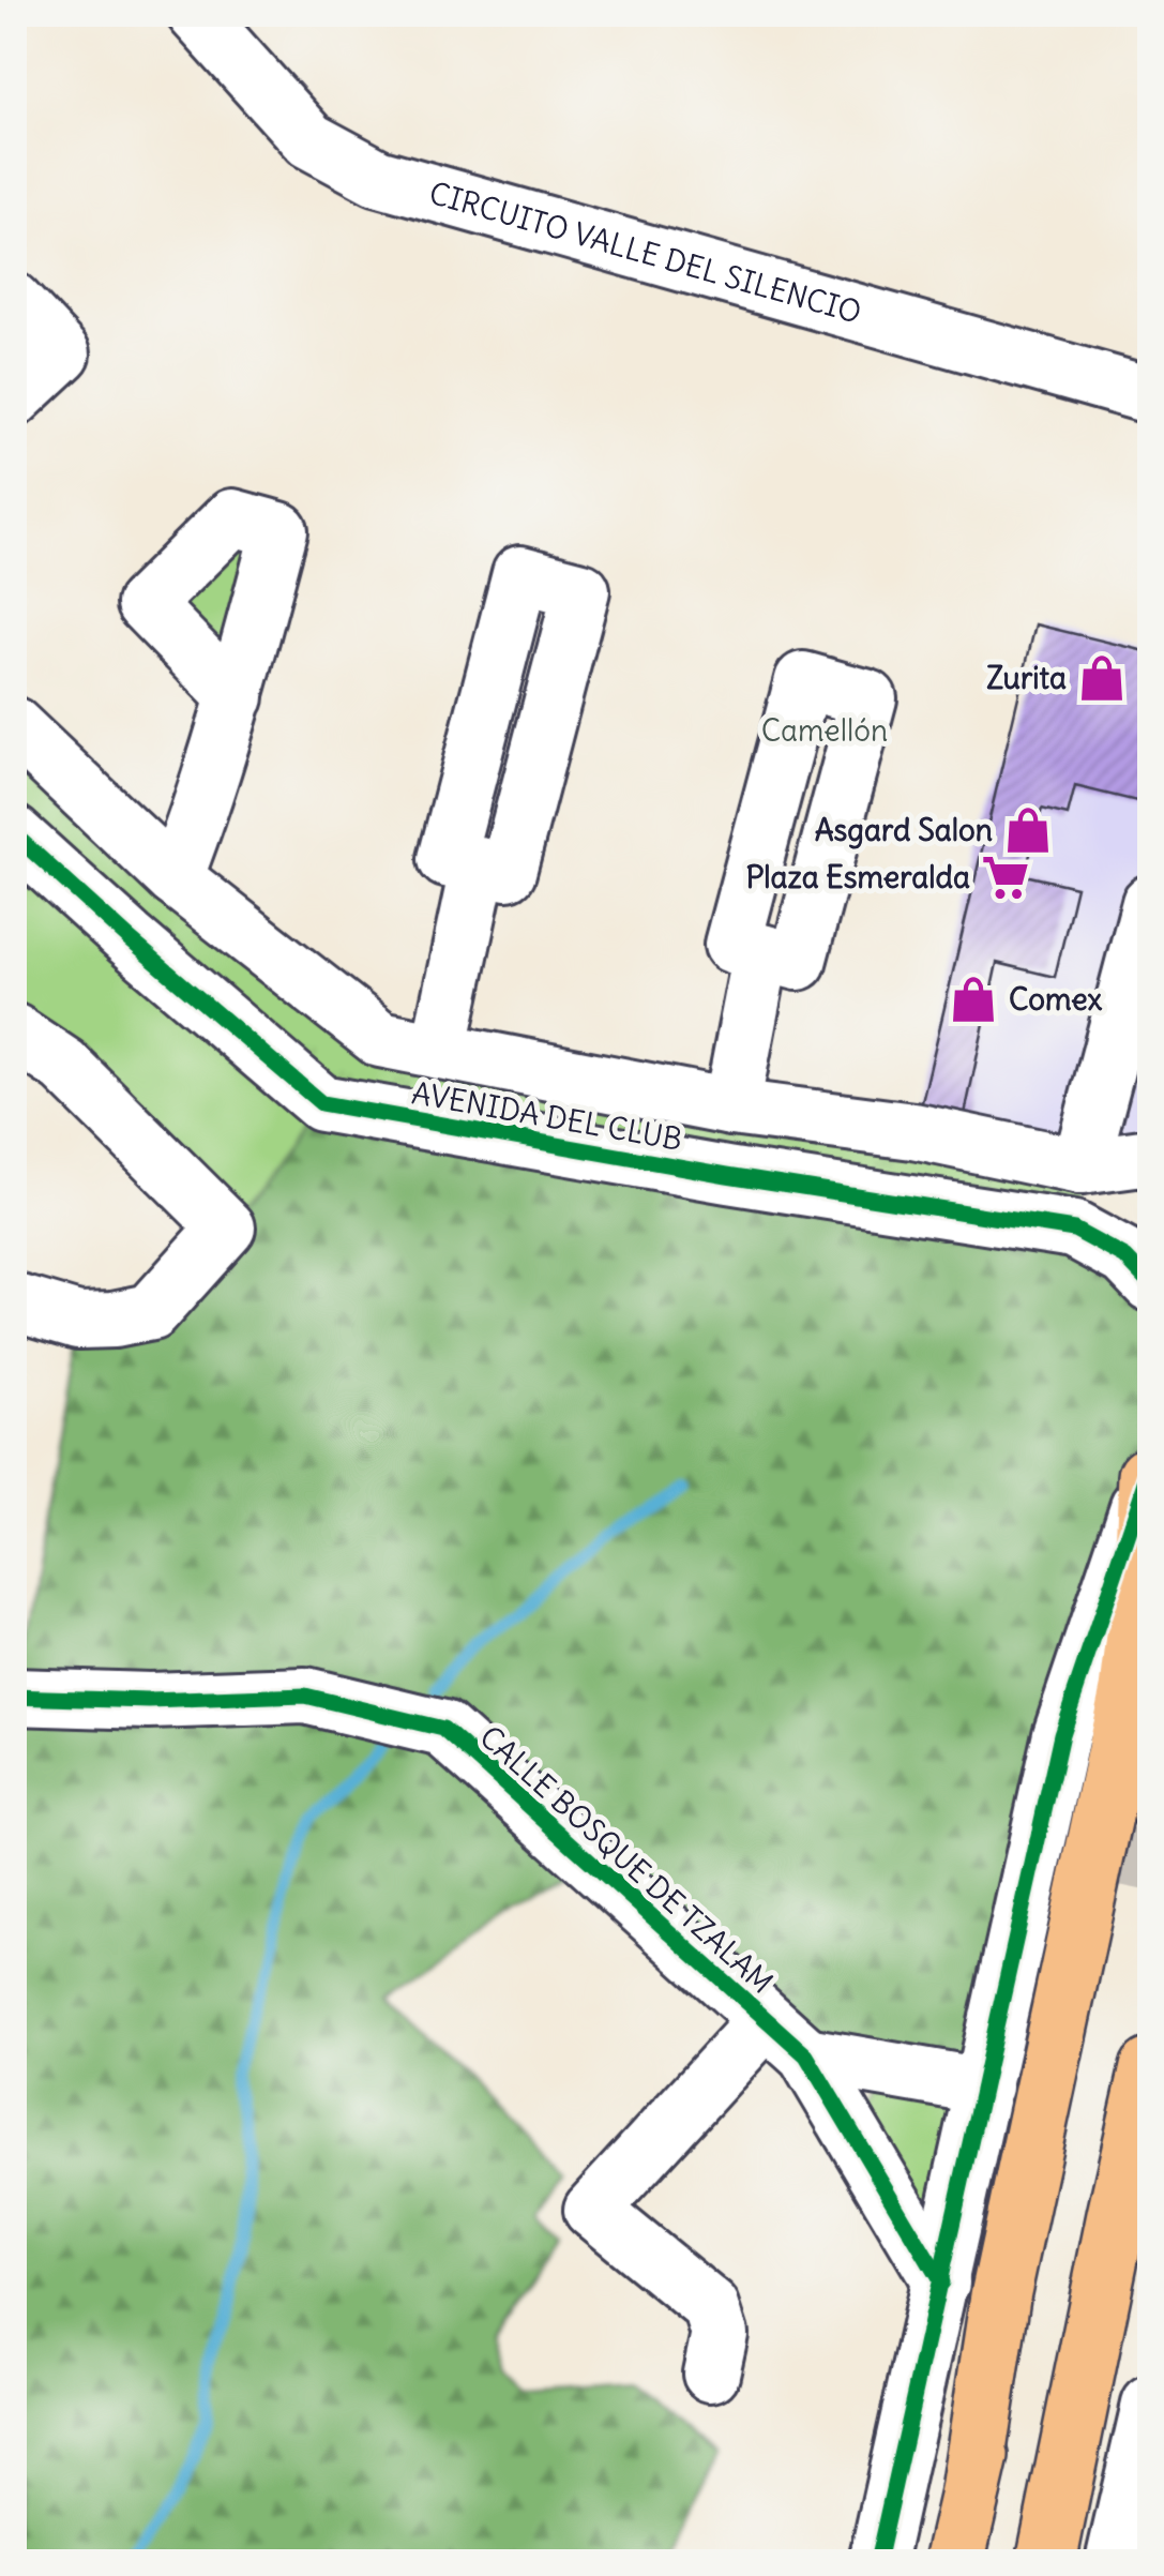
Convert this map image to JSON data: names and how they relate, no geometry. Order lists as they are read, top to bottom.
{
  "streets": {
    "street": ["CIRCUITO VALLE DEL SILENCIO", "AVENIDA DEL CLUB", "CALLE BOSQUE DE TZALAM"]
  },
  "parks": ["Camellón"],
  "places": {
    "shop": ["Zurita", "Asgard Salon", "Comex"],
    "supermarket": ["Plaza Esmeralda"]
  }
}
